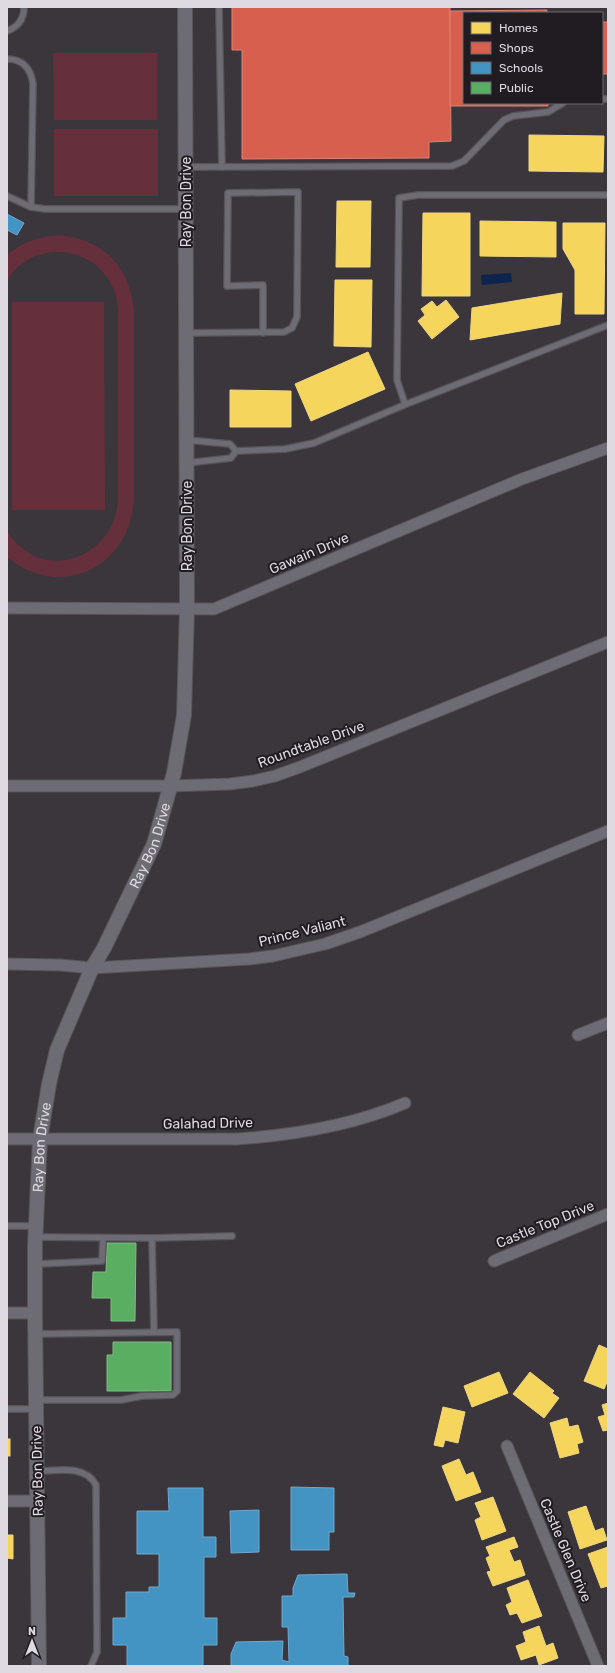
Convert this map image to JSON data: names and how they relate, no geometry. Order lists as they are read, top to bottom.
{
  "streets": {
    "street": [
      "Ray Bon Drive",
      "Gawain Drive",
      "Roundtable Drive",
      "Prince Valiant",
      "Galahad Drive",
      "Castle Top Drive",
      "Castle Glen Drive"
    ]
  },
  "crossings": [
    ["Ray Bon Drive", "Gawain Drive"],
    ["Ray Bon Drive", "Roundtable Drive"],
    ["Ray Bon Drive", "Prince Valiant"],
    ["Ray Bon Drive", "Galahad Drive"]
  ],
  "legend": [
    "Homes",
    "Shops",
    "Schools",
    "Public"
  ],
  "north": "top"
}
